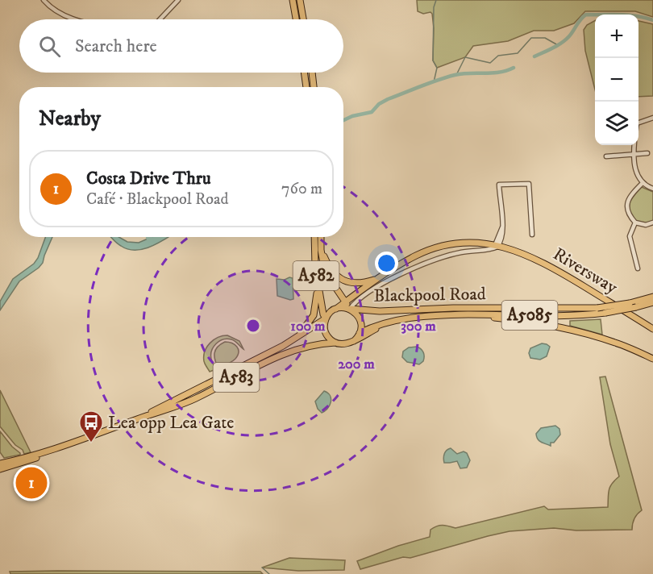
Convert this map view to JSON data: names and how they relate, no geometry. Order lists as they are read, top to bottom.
{
  "streets": {
    "highway": [
      "Riversway",
      "A582",
      "Blackpool Road",
      "A5085",
      "A583"
    ]
  },
  "crossings": [
    ["Riversway", "A582"],
    ["Riversway", "Blackpool Road"],
    ["Riversway", "A583"],
    ["A582", "Blackpool Road"],
    ["A582", "A583"],
    ["Blackpool Road", "A583"]
  ],
  "places": {
    "bus stop": ["Lea opp Lea Gate"]
  },
  "page": {
    "map_buttons": ["+", "−"],
    "search": "Search here",
    "heading": "Nearby",
    "list": [
      {
        "mark": "1",
        "name": "Costa Drive Thru",
        "note": "Café · Blackpool Road",
        "value": "760 m"
      }
    ],
    "pins": "1"
  },
  "rings": ["100 m", "300 m", "200 m"]
}
